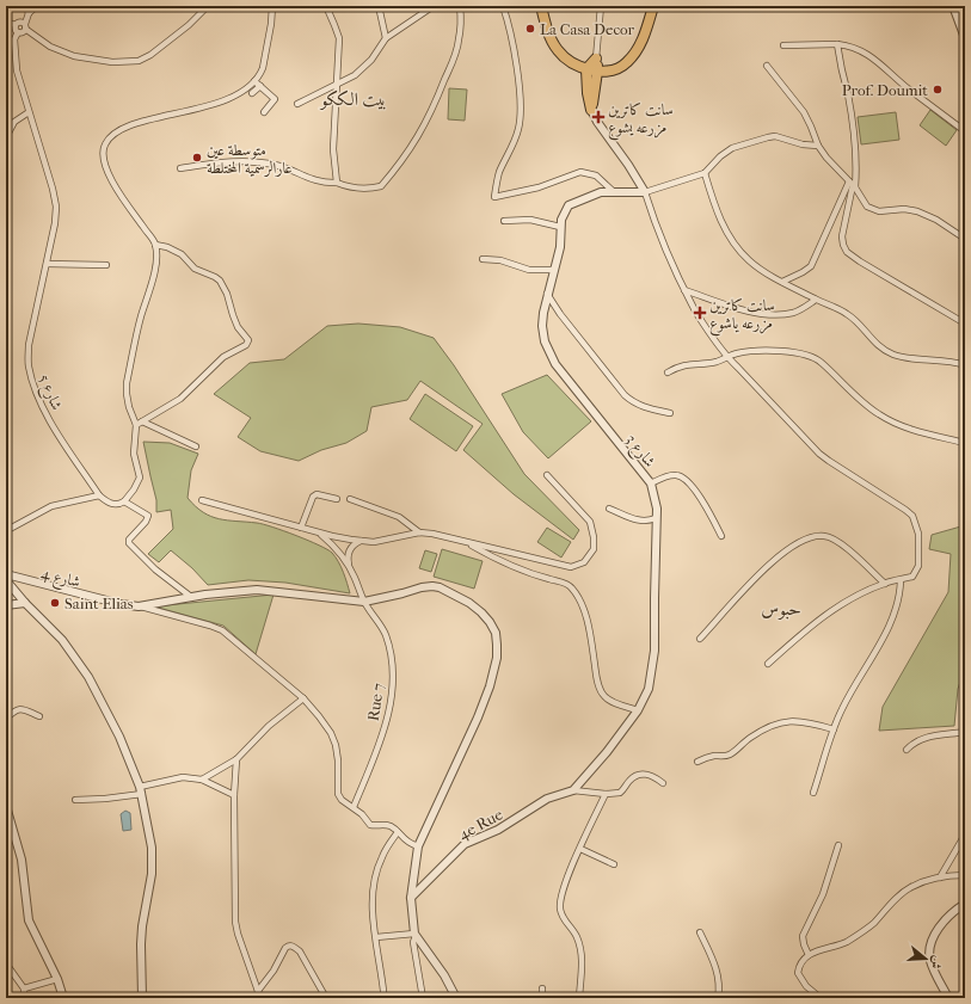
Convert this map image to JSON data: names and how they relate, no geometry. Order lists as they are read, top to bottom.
{
  "streets": {
    "street": [
      "شارع 5",
      "شارع 3",
      "شارع 4",
      "Rue 7",
      "4e Rue"
    ]
  },
  "crossings": [
    ["شارع 3", "4e Rue"],
    ["شارع 4", "Rue 7"],
    ["شارع 4", "4e Rue"]
  ],
  "districts": ["بيت الككو", "حبوس"],
  "places": {
    "other": [
      "La Casa Decor",
      "Prof. Doumit",
      "متوسطة عين عارالرسمية المختلطة",
      "Saint Elias"
    ],
    "health": ["سانت كاترين مزرعه يشوع", "سانت كاترين مزرعه ياشوع"]
  },
  "north": "right"
}
